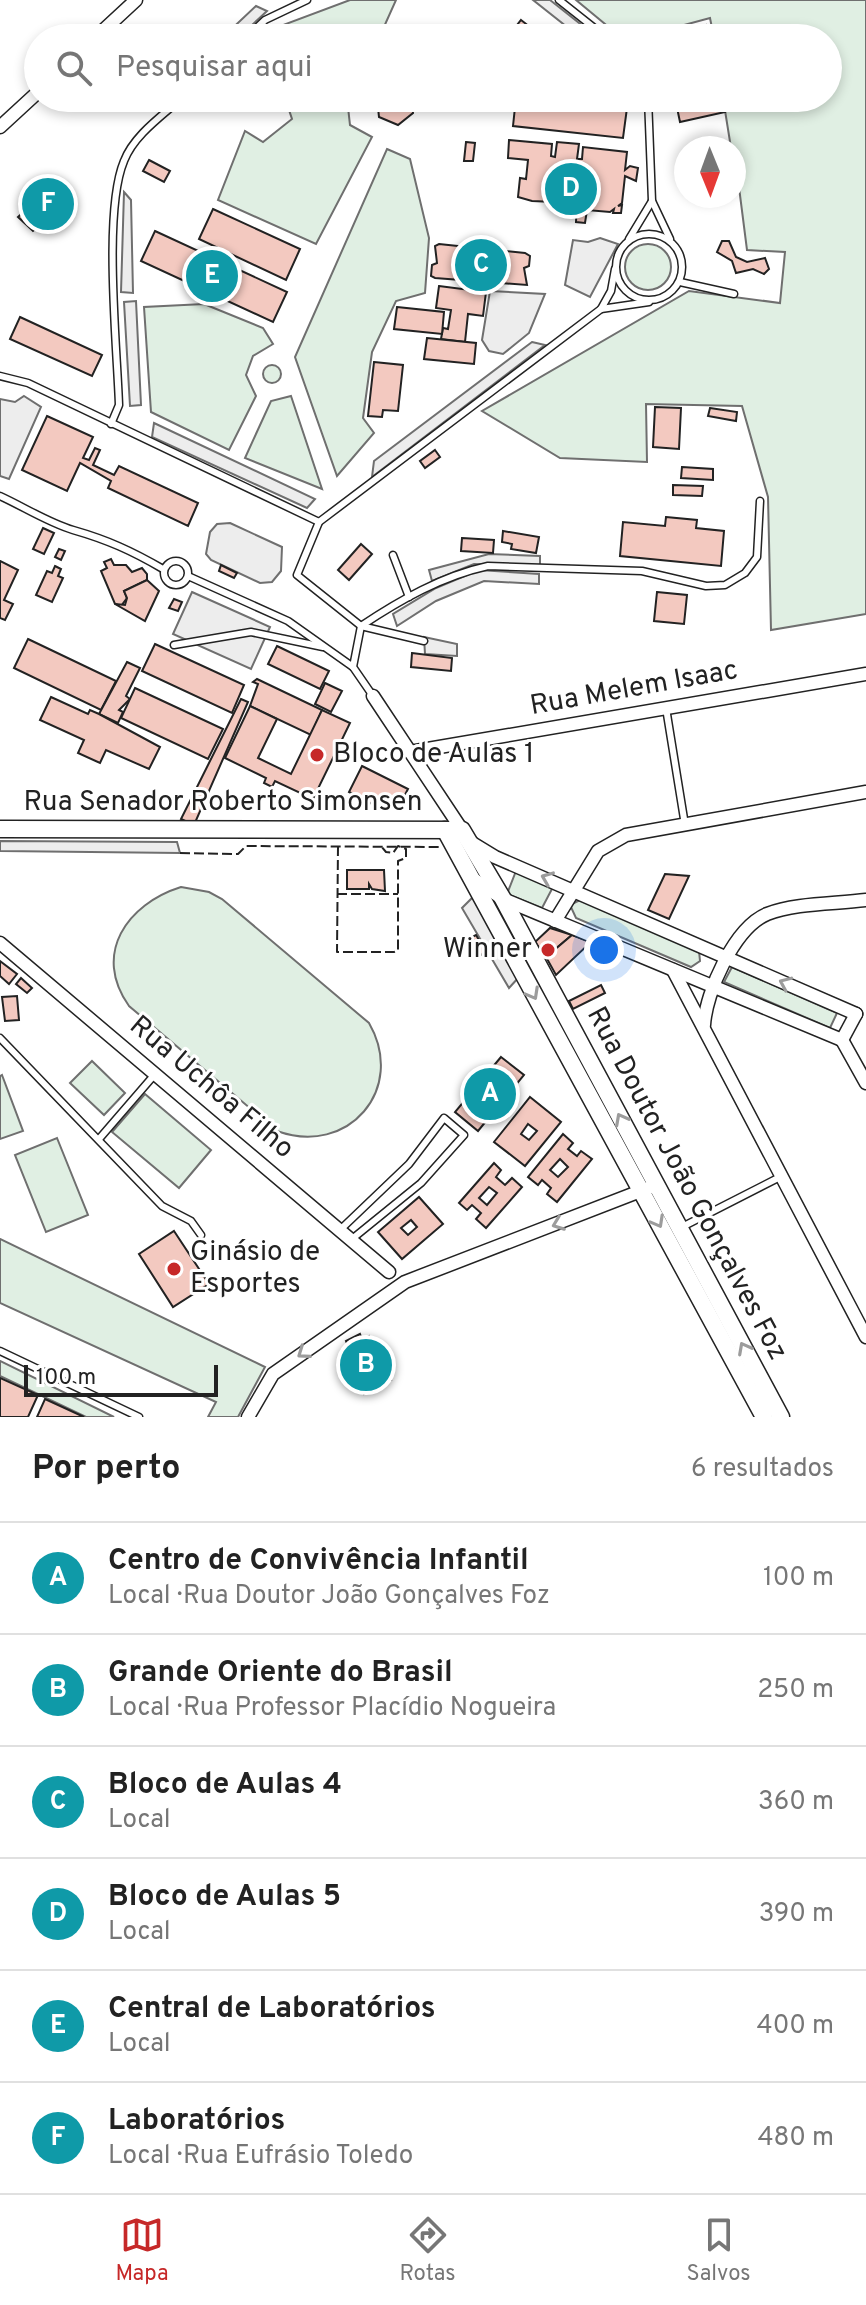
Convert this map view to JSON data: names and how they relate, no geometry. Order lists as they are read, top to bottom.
{
  "streets": {
    "street": [
      "Rua Melem Isaac",
      "Rua Senador Roberto Simonsen",
      "Rua Uchôa Filho",
      "Rua Doutor João Gonçalves Foz"
    ]
  },
  "crossings": [
    ["Rua Senador Roberto Simonsen", "Rua Doutor João Gonçalves Foz"]
  ],
  "places": ["Bloco de Aulas 1", "Winner", "Ginásio de Esportes"],
  "scale_bar": "100 m",
  "north": "bottom",
  "page": {
    "search": "Pesquisar aqui",
    "pins": [
      "D",
      "F",
      "C",
      "E",
      "A",
      "B"
    ],
    "scale": "100 m",
    "heading": ["Por perto", "6 resultados"],
    "list": [
      {
        "mark": "A",
        "name": "Centro de Convivência Infantil",
        "note": "Local · Rua Doutor João Gonçalves Foz",
        "value": "100 m"
      },
      {
        "mark": "B",
        "name": "Grande Oriente do Brasil",
        "note": "Local · Rua Professor Placídio Nogueira",
        "value": "250 m"
      },
      {
        "mark": "C",
        "name": "Bloco de Aulas 4",
        "note": "Local",
        "value": "360 m"
      },
      {
        "mark": "D",
        "name": "Bloco de Aulas 5",
        "note": "Local",
        "value": "390 m"
      },
      {
        "mark": "E",
        "name": "Central de Laboratórios",
        "note": "Local",
        "value": "400 m"
      },
      {
        "mark": "F",
        "name": "Laboratórios",
        "note": "Local · Rua Eufrásio Toledo",
        "value": "480 m"
      }
    ],
    "nav": ["Mapa", "Rotas", "Salvos"]
  }
}
